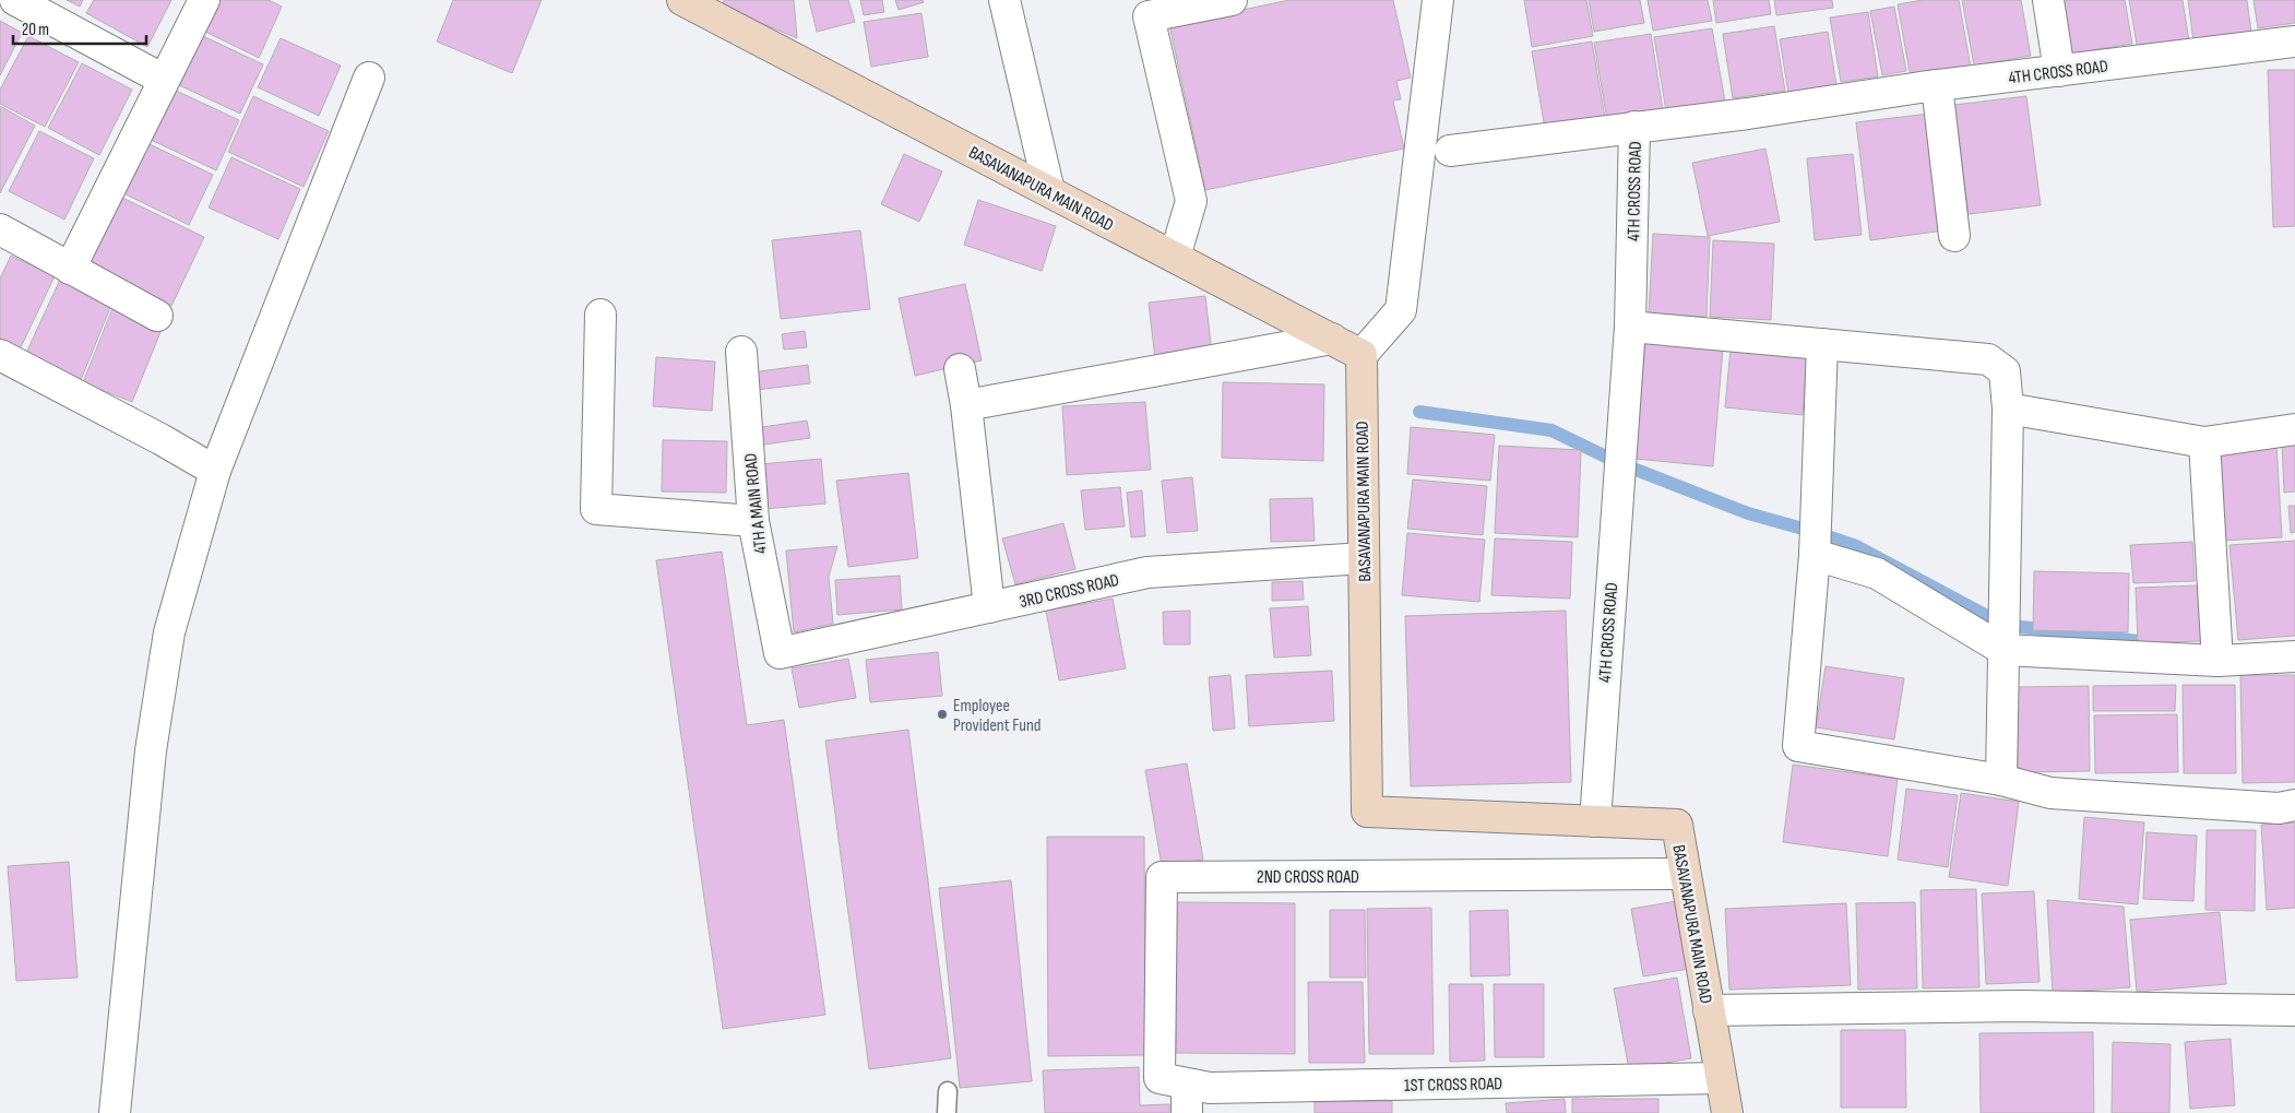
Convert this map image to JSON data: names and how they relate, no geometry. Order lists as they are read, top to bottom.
{
  "streets": {
    "street": [
      "4TH CROSS ROAD",
      "BASAVANAPURA MAIN ROAD",
      "4TH A MAIN ROAD",
      "3RD CROSS ROAD",
      "2ND CROSS ROAD",
      "1ST CROSS ROAD"
    ]
  },
  "crossings": [
    ["4TH CROSS ROAD", "BASAVANAPURA MAIN ROAD"],
    ["BASAVANAPURA MAIN ROAD", "3RD CROSS ROAD"],
    ["BASAVANAPURA MAIN ROAD", "2ND CROSS ROAD"],
    ["BASAVANAPURA MAIN ROAD", "1ST CROSS ROAD"],
    ["4TH A MAIN ROAD", "3RD CROSS ROAD"],
    ["2ND CROSS ROAD", "1ST CROSS ROAD"]
  ],
  "places": ["Employee Provident Fund"],
  "scale_bar": "20 m"
}
